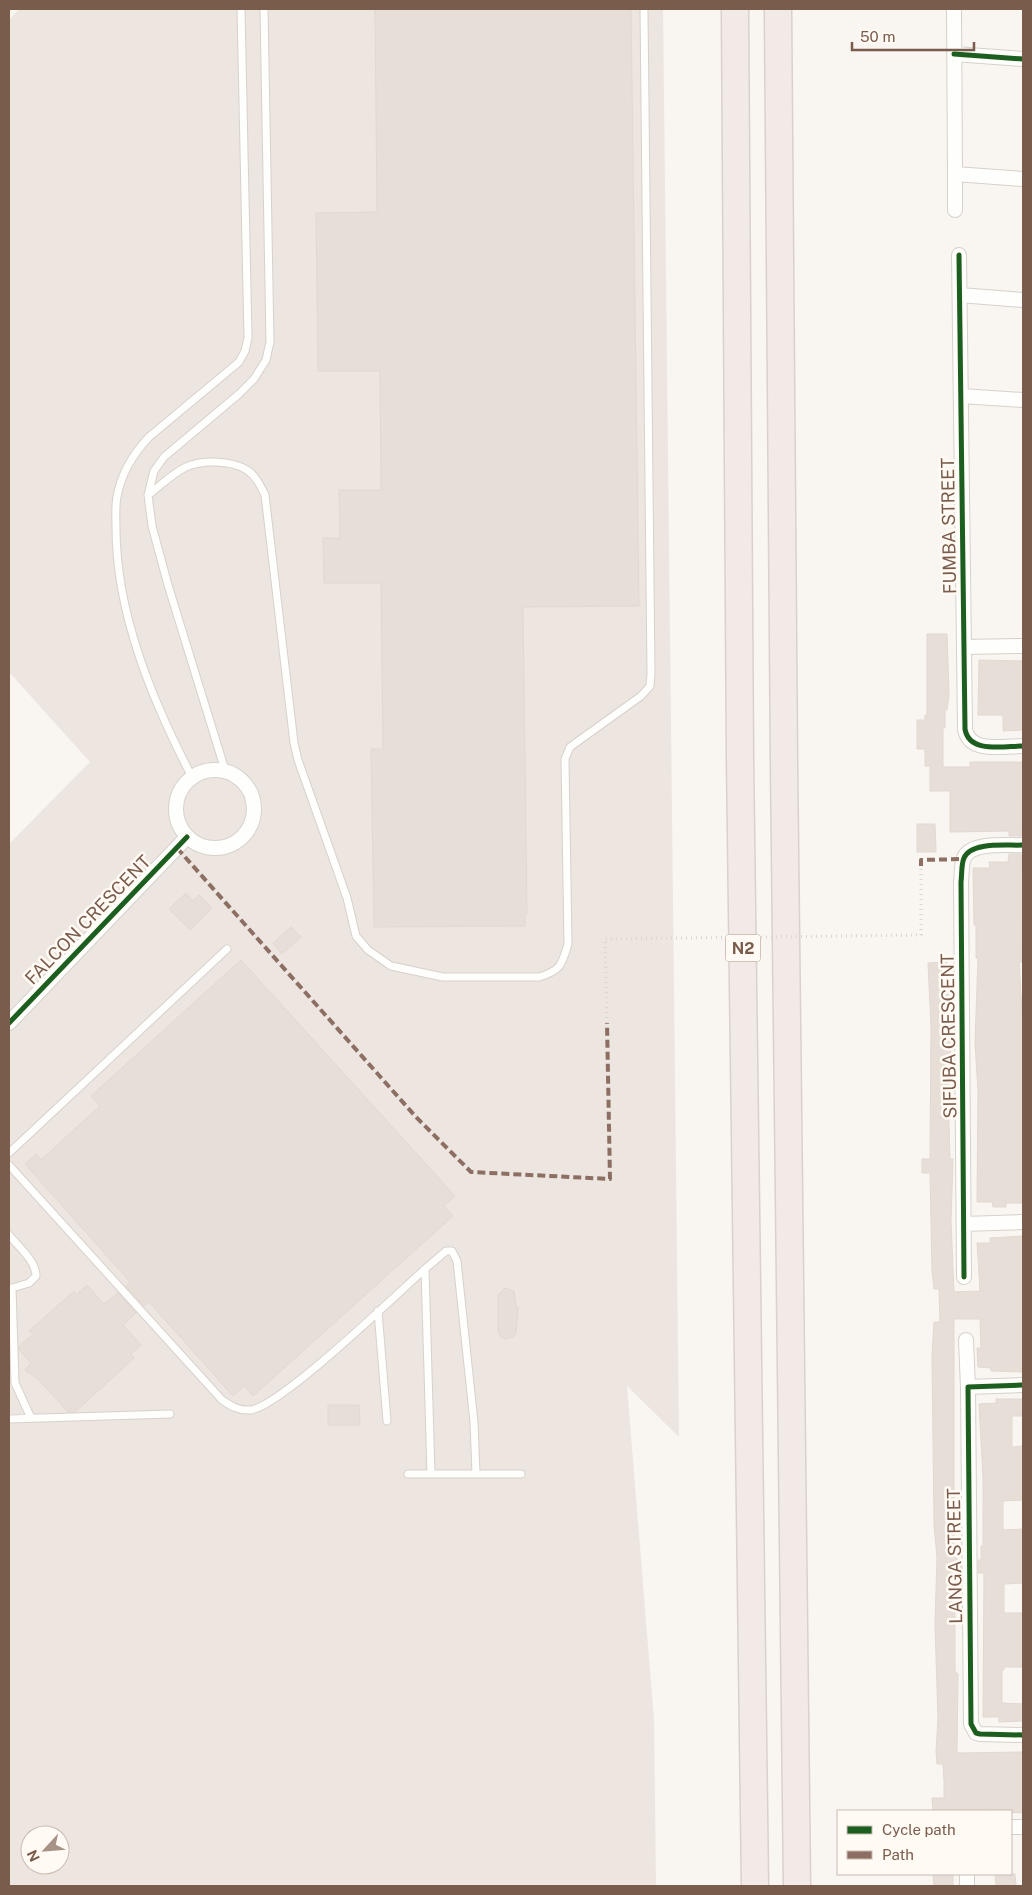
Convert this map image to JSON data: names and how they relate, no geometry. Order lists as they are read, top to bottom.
{
  "streets": {
    "highway": ["N2"],
    "street": [
      "FUMBA STREET",
      "FALCON CRESCENT",
      "SIFUBA CRESCENT",
      "LANGA STREET"
    ]
  },
  "legend": ["Cycle path", "Path"],
  "scale_bar": "50 m",
  "north": "bottom left"
}
